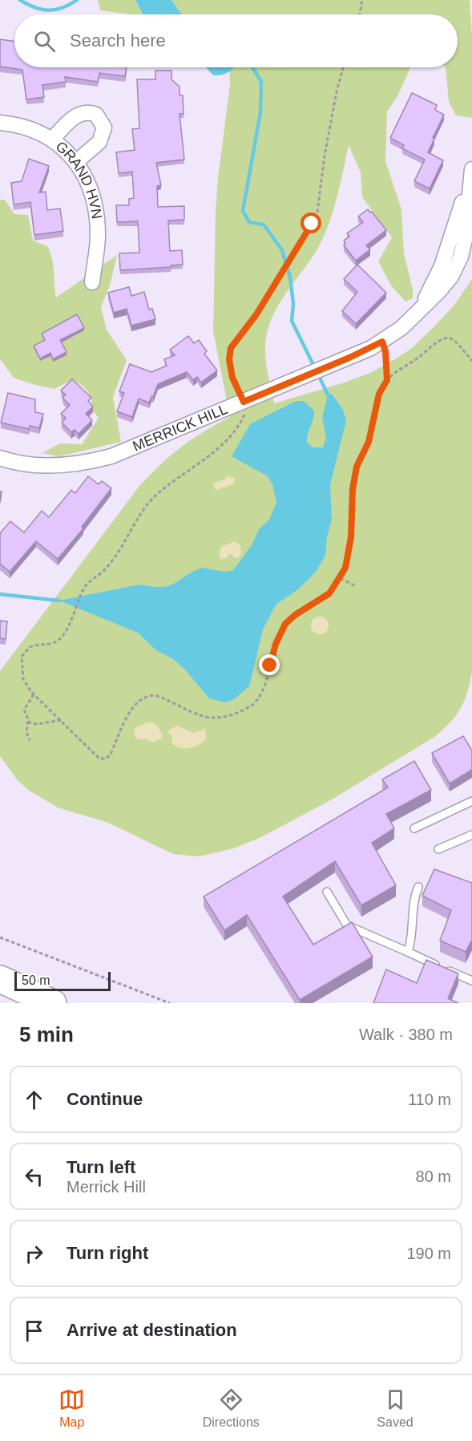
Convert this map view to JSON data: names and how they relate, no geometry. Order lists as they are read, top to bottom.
{
  "streets": {
    "street": ["GRAND HVN", "MERRICK HILL"]
  },
  "scale_bar": "50 m",
  "page": {
    "search": "Search here",
    "scale": "50 m",
    "heading": ["5 min", "Walk · 380 m"],
    "list": [
      ["Continue", "110 m"],
      ["Turn left", "Merrick Hill", "80 m"],
      ["Turn right", "190 m"],
      "Arrive at destination"
    ],
    "nav": ["Map", "Directions", "Saved"]
  }
}
